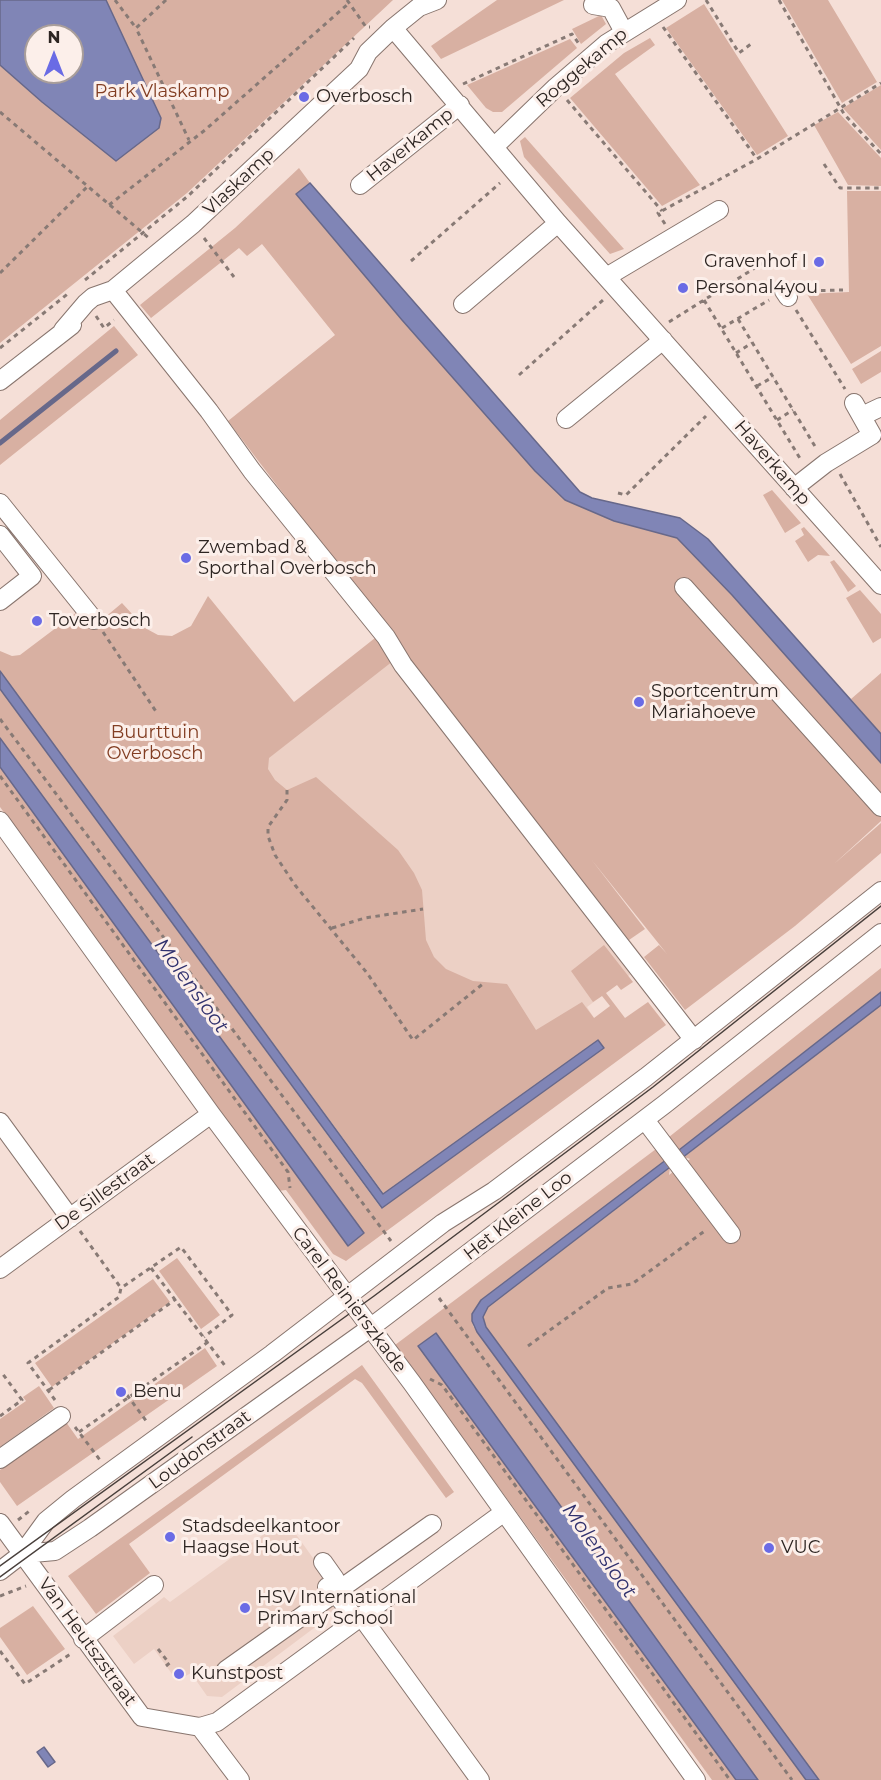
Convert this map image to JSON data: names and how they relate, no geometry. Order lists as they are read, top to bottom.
{
  "streets": {
    "street": [
      "Roggekamp",
      "Haverkamp",
      "Vlaskamp",
      "De Sillestraat",
      "Het Kleine Loo",
      "Carel Reinierszkade",
      "Loudonstraat",
      "Van Heutszstraat"
    ]
  },
  "crossings": [
    ["Roggekamp", "Haverkamp"],
    ["Haverkamp", "Vlaskamp"],
    ["De Sillestraat", "Carel Reinierszkade"],
    ["Het Kleine Loo", "Carel Reinierszkade"],
    ["Het Kleine Loo", "Loudonstraat"],
    ["Carel Reinierszkade", "Loudonstraat"],
    ["Loudonstraat", "Van Heutszstraat"]
  ],
  "water": ["Molensloot"],
  "parks": ["Park Vlaskamp", "Buurttuin Overbosch"],
  "places": [
    "Overbosch",
    "Gravenhof I",
    "Personal4you",
    "Zwembad & Sporthal Overbosch",
    "Toverbosch",
    "Sportcentrum Mariahoeve",
    "Benu",
    "Stadsdeelkantoor Haagse Hout",
    "VUC",
    "HSV International Primary School",
    "Kunstpost"
  ],
  "north": "top"
}
